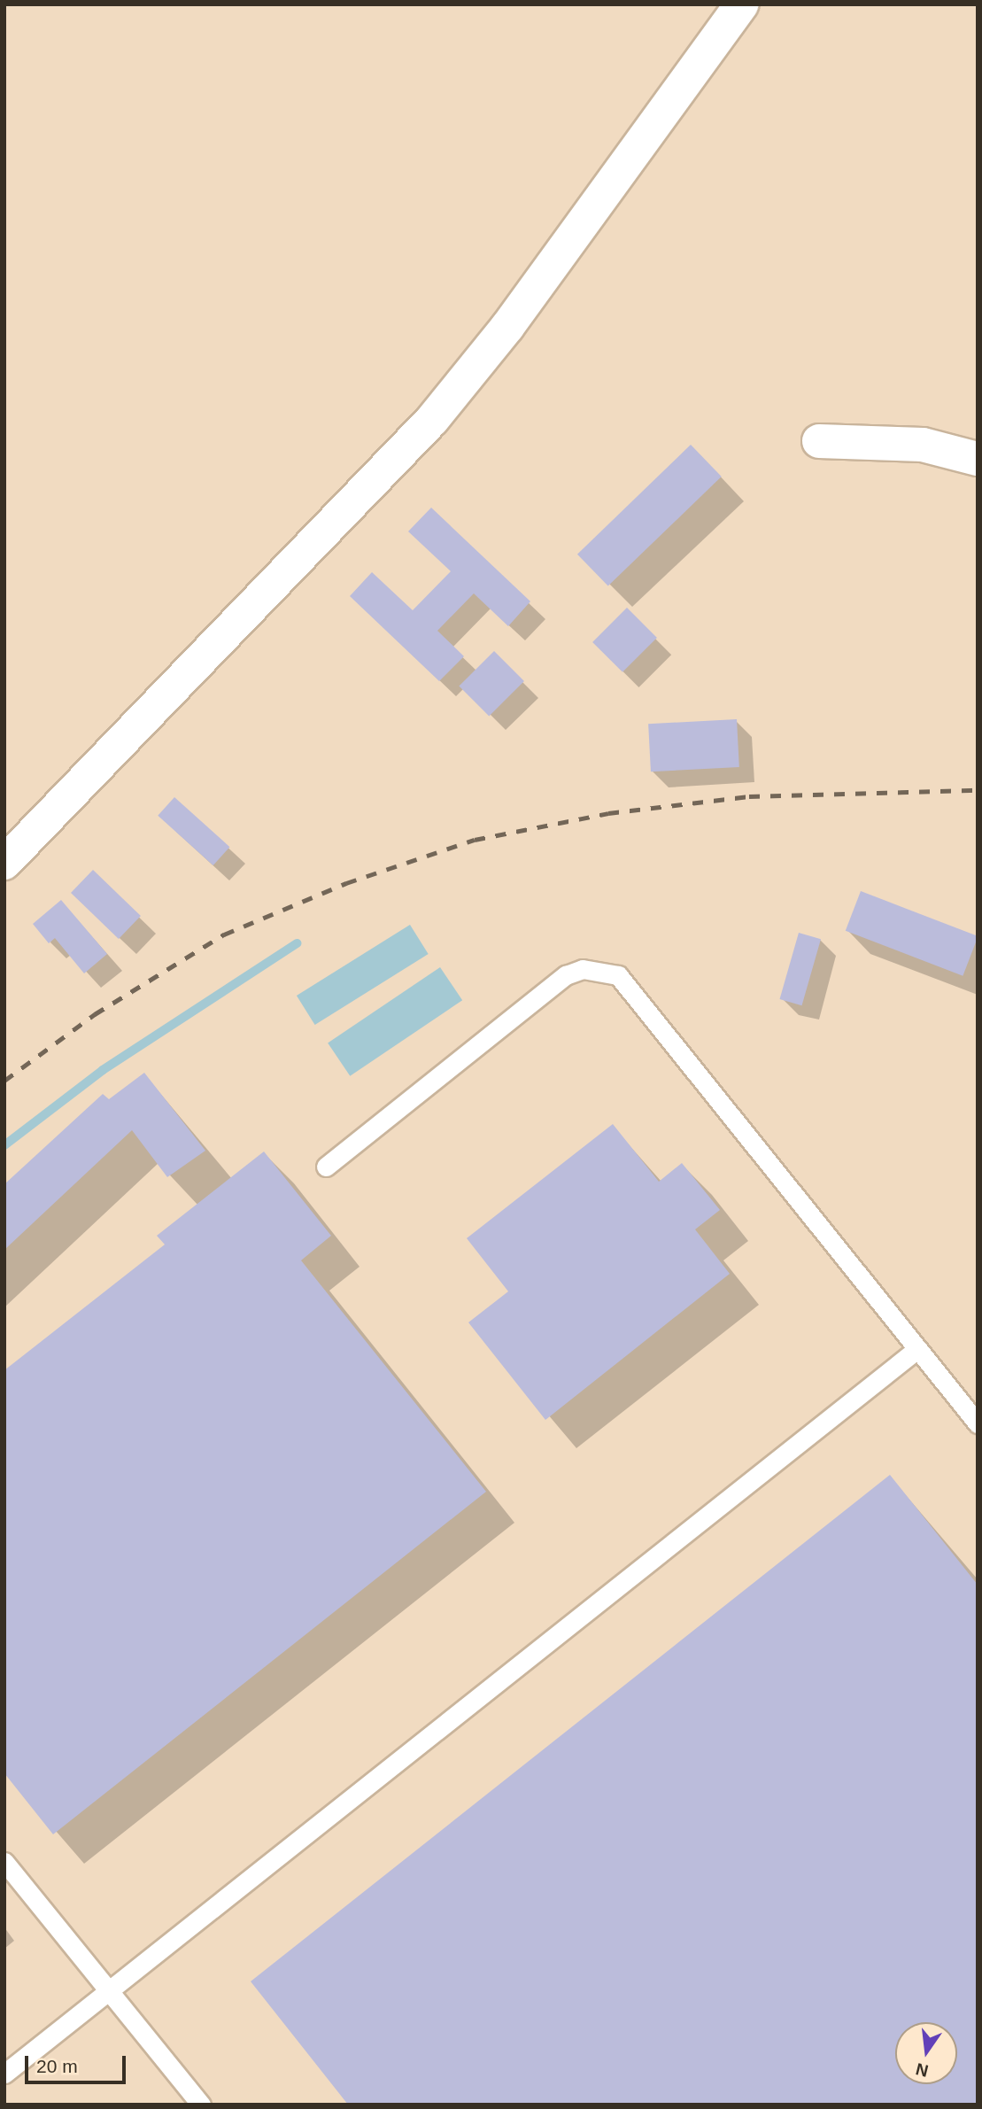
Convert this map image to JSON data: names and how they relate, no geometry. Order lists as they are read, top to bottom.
{
  "scale_bar": "20 m",
  "north": "bottom"
}
